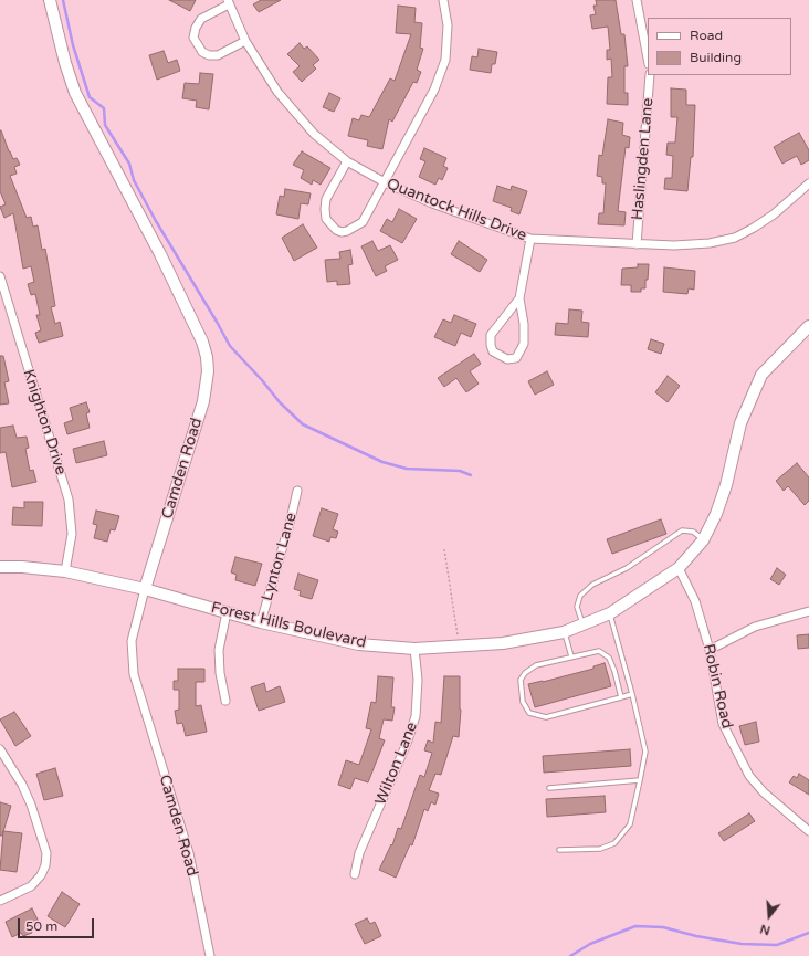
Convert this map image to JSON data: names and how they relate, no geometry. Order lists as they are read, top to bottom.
{
  "streets": {
    "main road": ["Camden Road", "Forest Hills Boulevard"],
    "street": [
      "Haslingden Lane",
      "Quantock Hills Drive",
      "Knighton Drive",
      "Lynton Lane",
      "Robin Road",
      "Wilton Lane"
    ]
  },
  "crossings": [
    ["Haslingden Lane", "Quantock Hills Drive"],
    ["Knighton Drive", "Forest Hills Boulevard"],
    ["Camden Road", "Forest Hills Boulevard"],
    ["Lynton Lane", "Forest Hills Boulevard"],
    ["Forest Hills Boulevard", "Robin Road"],
    ["Forest Hills Boulevard", "Wilton Lane"]
  ],
  "legend": ["Road", "Building"],
  "scale_bar": "50 m",
  "north": "bottom"
}
